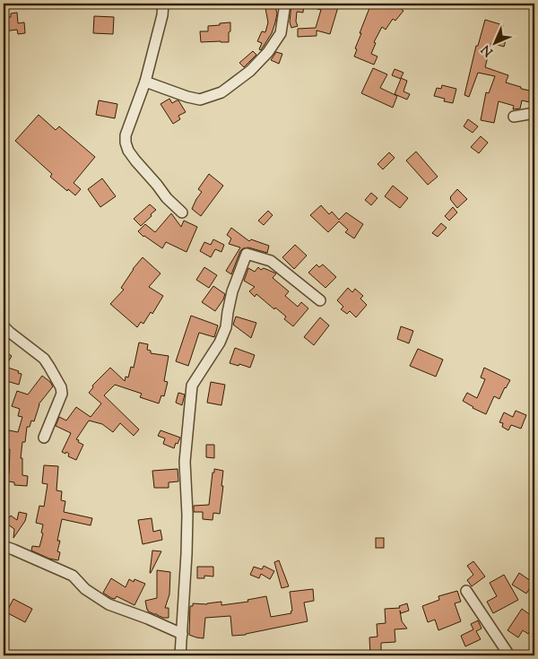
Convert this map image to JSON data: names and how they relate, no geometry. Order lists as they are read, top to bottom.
{
  "north": "bottom left"
}
